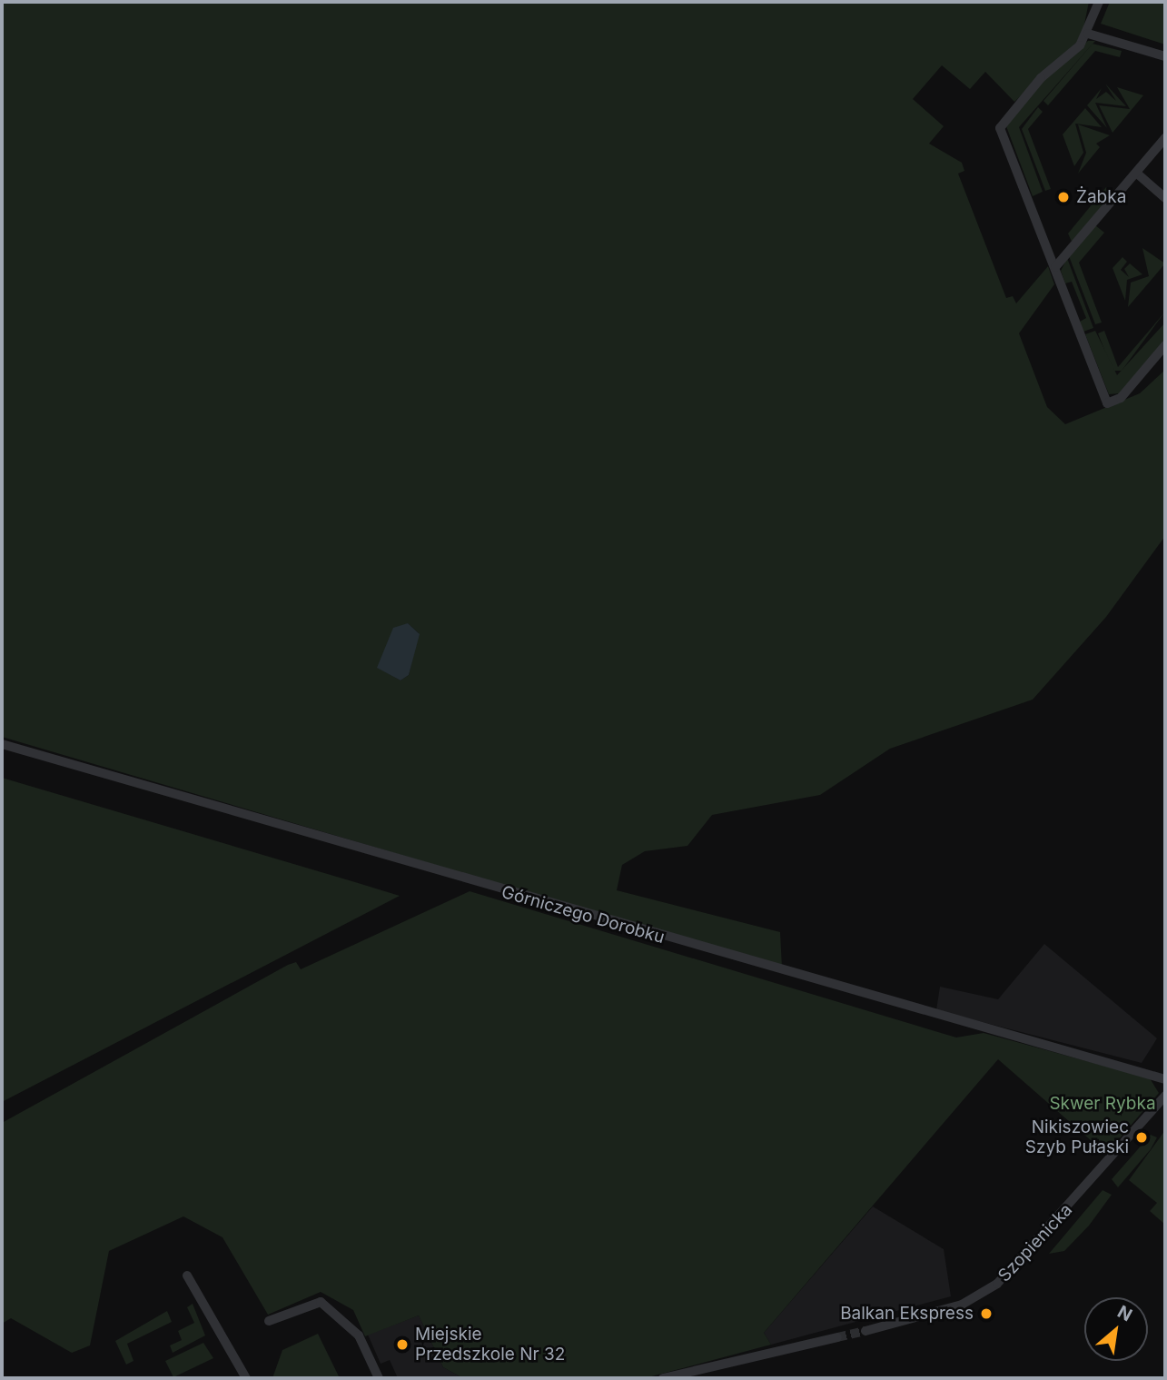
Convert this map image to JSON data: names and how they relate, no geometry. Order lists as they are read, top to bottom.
{
  "streets": {
    "street": ["Górniczego Dorobku", "Szopienicka"]
  },
  "parks": ["Skwer Rybka"],
  "places": [
    "Żabka",
    "Nikiszowiec Szyb Pułaski",
    "Balkan Ekspress",
    "Miejskie Przedszkole Nr 32"
  ],
  "north": "top right"
}
